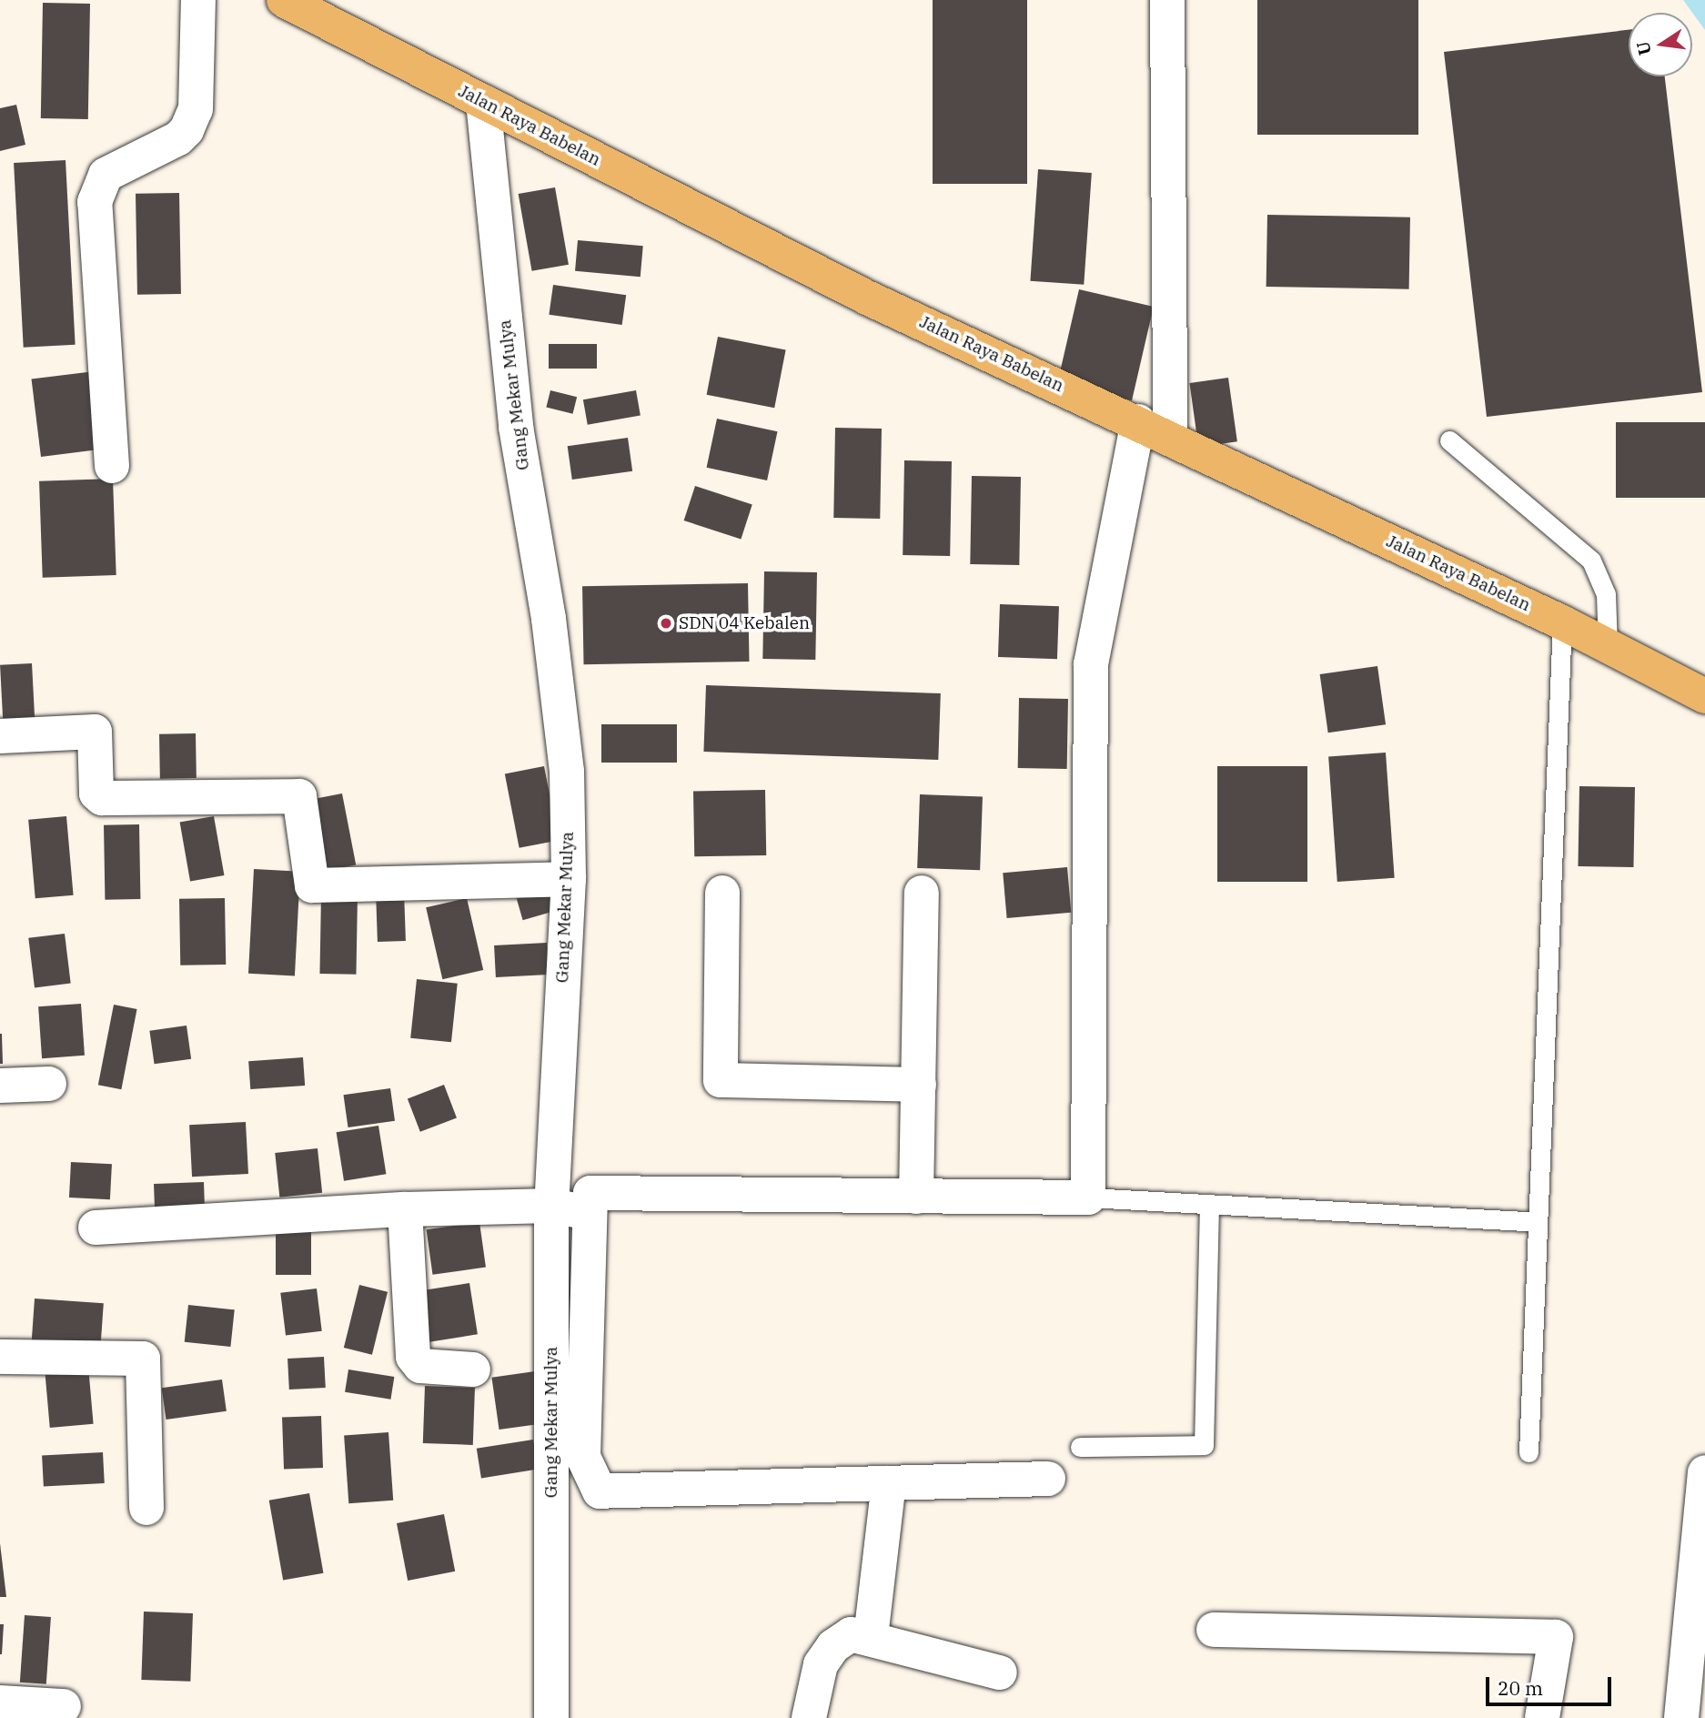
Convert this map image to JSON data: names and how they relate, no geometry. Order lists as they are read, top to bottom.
{
  "streets": {
    "main road": ["Jalan Raya Babelan"],
    "street": ["Gang Mekar Mulya"]
  },
  "crossings": [
    ["Jalan Raya Babelan", "Gang Mekar Mulya"]
  ],
  "places": ["SDN 04 Kebalen"],
  "scale_bar": "20 m",
  "north": "left"
}
